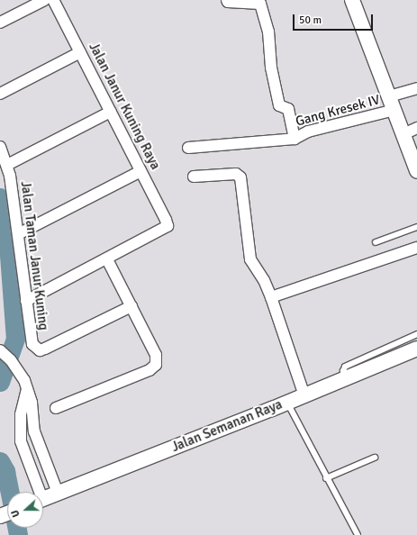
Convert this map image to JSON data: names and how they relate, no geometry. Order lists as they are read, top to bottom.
{
  "streets": {
    "street": [
      "Jalan Janur Kuning Raya",
      "Gang Kresek IV",
      "Jalan Taman Janur Kuning",
      "Jalan Semanan Raya"
    ]
  },
  "scale_bar": "50 m",
  "north": "left"
}
